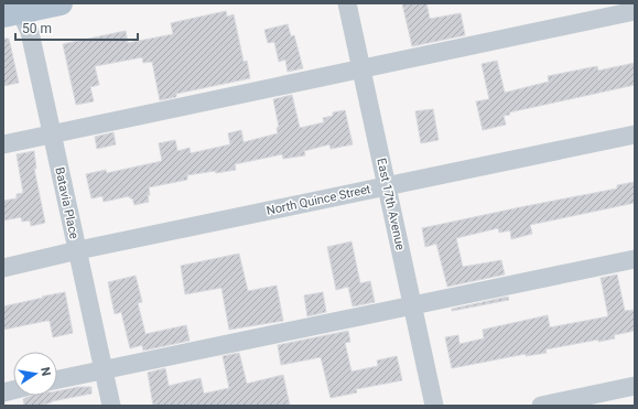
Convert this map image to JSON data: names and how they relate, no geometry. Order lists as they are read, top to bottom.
{
  "streets": {
    "street": ["North Quince Street", "Batavia Place", "East 17th Avenue"]
  },
  "crossings": [
    ["North Quince Street", "Batavia Place"],
    ["North Quince Street", "East 17th Avenue"]
  ],
  "scale_bar": "50 m",
  "north": "right"
}
